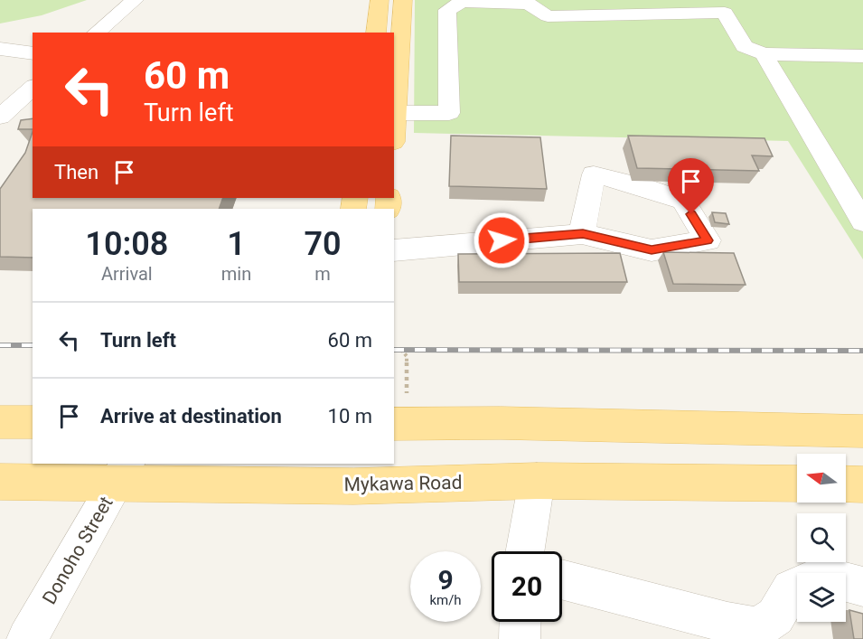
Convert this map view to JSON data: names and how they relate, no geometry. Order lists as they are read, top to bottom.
{
  "streets": {
    "main road": ["Mykawa Road"],
    "street": ["Donoho Street"]
  },
  "crossings": [
    ["Mykawa Road", "Donoho Street"]
  ],
  "north": "left",
  "page": {
    "turn": ["60 m", "Turn left"],
    "then": "Then",
    "eta": [
      "10:08",
      "Arrival",
      "1",
      "min",
      "70",
      "m"
    ],
    "list": [
      {
        "name": "Turn left",
        "value": "60 m"
      },
      {
        "name": "Arrive at destination",
        "value": "10 m"
      }
    ],
    "speed": "9 km/h",
    "limit": "20"
  }
}
